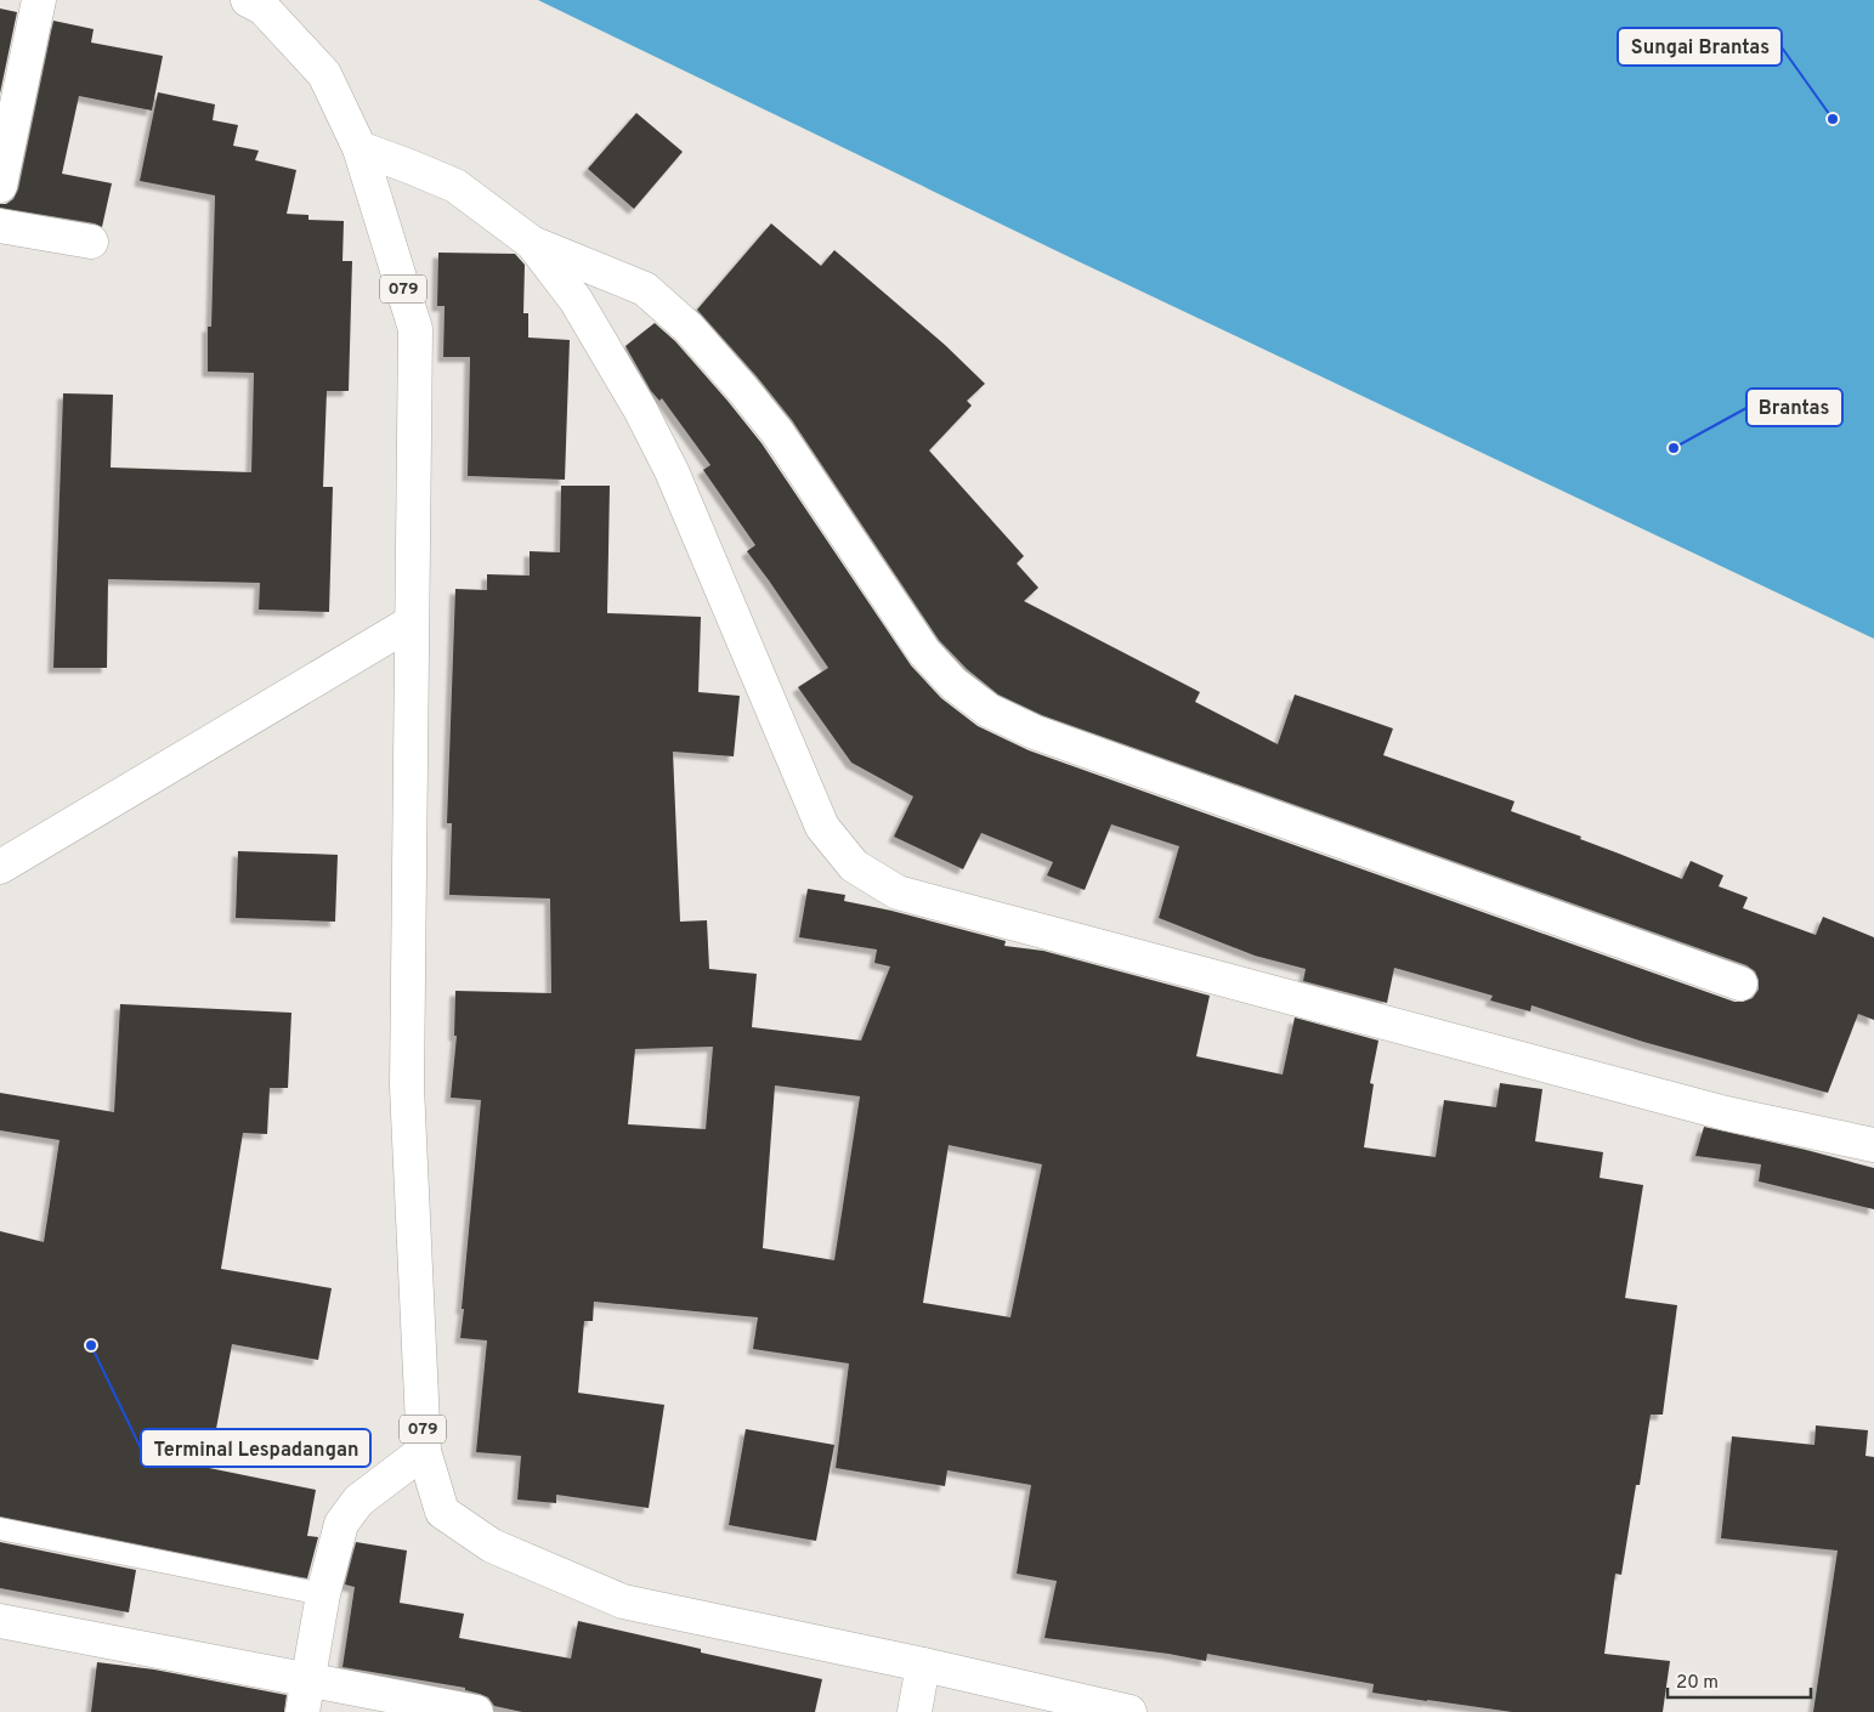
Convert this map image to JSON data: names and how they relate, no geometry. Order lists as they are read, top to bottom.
{
  "streets": {
    "street": ["079"]
  },
  "places": ["Sungai Brantas", "Brantas", "Terminal Lespadangan"],
  "scale_bar": "20 m"
}
